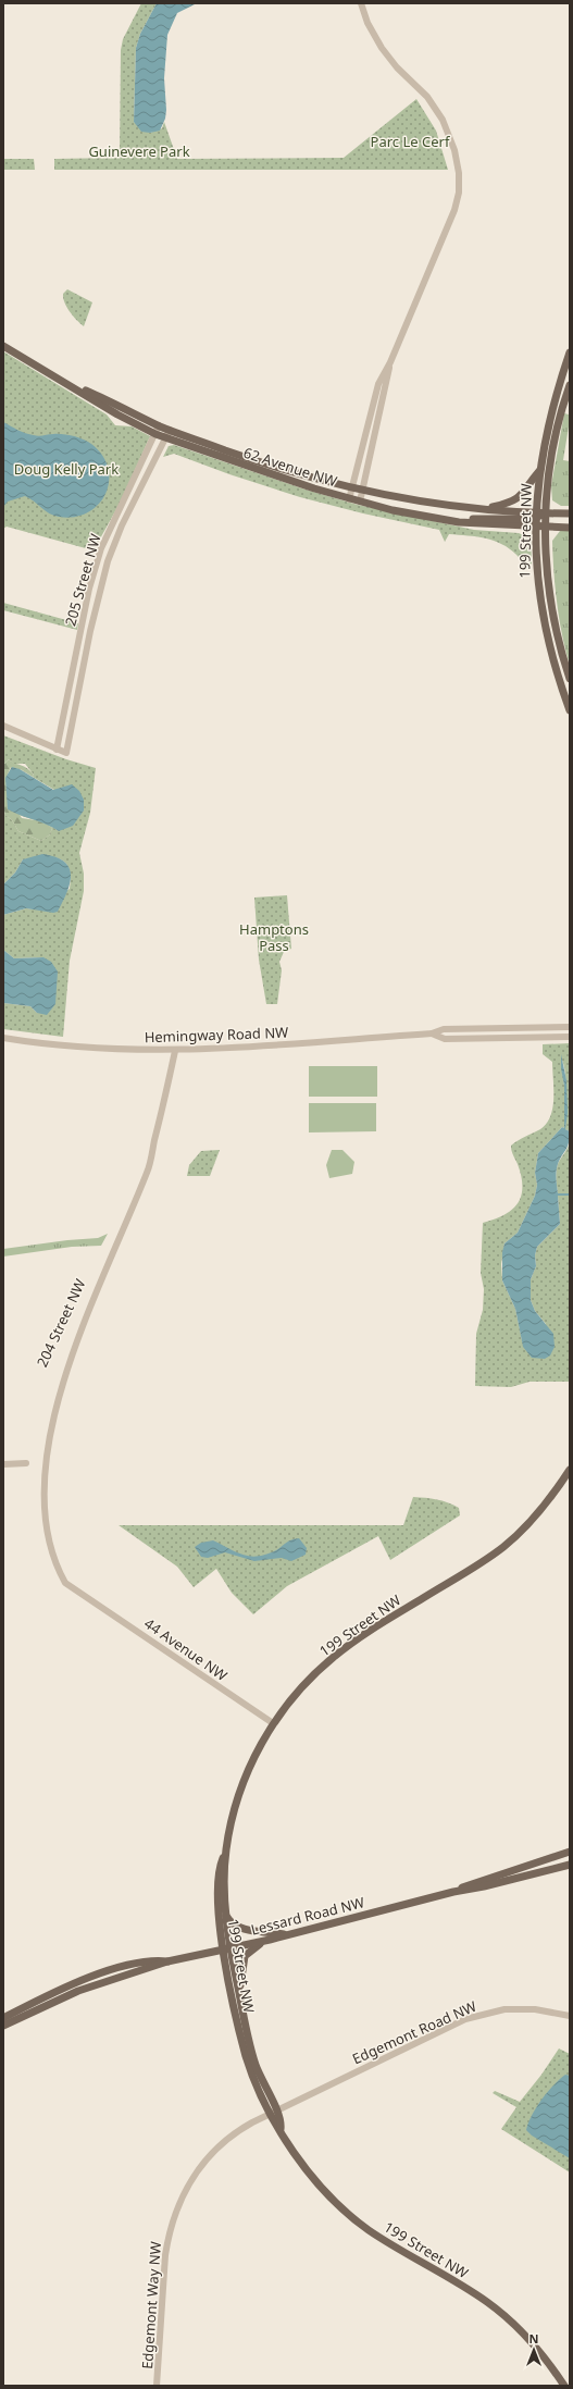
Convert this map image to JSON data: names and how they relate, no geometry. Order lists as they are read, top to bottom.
{
  "streets": {
    "main road": ["62 Avenue NW", "199 Street NW", "Lessard Road NW"],
    "street": [
      "205 Street NW",
      "Hemingway Road NW",
      "204 Street NW",
      "44 Avenue NW",
      "Edgemont Road NW",
      "Edgemont Way NW"
    ]
  },
  "crossings": [
    ["62 Avenue NW", "199 Street NW"],
    ["62 Avenue NW", "205 Street NW"],
    ["199 Street NW", "44 Avenue NW"],
    ["199 Street NW", "Lessard Road NW"],
    ["199 Street NW", "Edgemont Road NW"],
    ["199 Street NW", "Edgemont Way NW"],
    ["Hemingway Road NW", "204 Street NW"],
    ["Edgemont Road NW", "Edgemont Way NW"]
  ],
  "parks": [
    "Parc Le Cerf",
    "Guinevere Park",
    "Doug Kelly Park",
    "Hamptons Pass"
  ],
  "north": "top"
}
